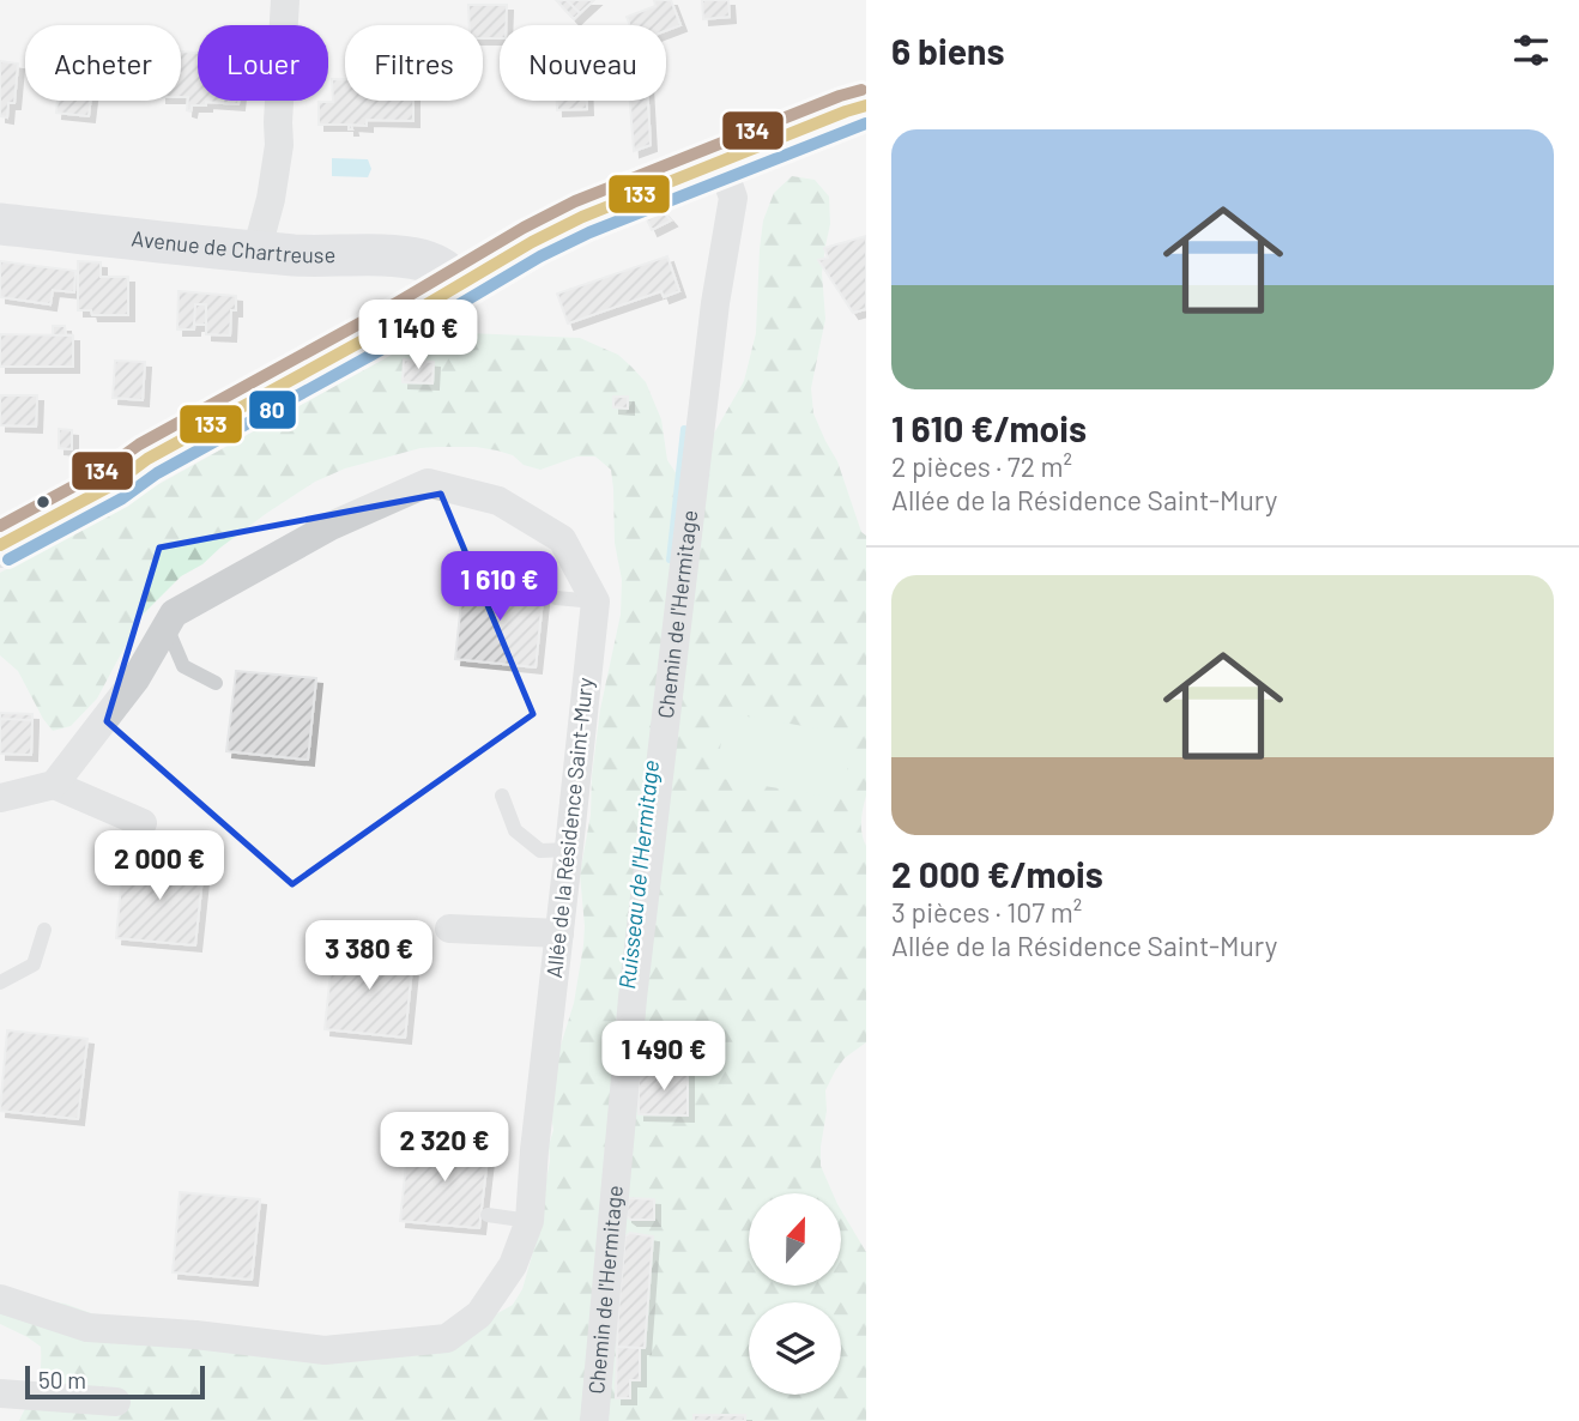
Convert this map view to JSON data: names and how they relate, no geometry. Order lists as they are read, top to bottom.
{
  "streets": {
    "street": ["Avenue de Chartreuse", "Chemin de l'Hermitage", "Allée de la Résidence Saint-Mury"]
  },
  "water": ["Ruisseau de l'Hermitage"],
  "lines": ["transit line 134", "transit line 133", "transit line 80"],
  "scale_bar": "50 m",
  "north": "top",
  "page": {
    "heading": "6 biens",
    "chip": [
      "Acheter",
      "Louer",
      "Filtres",
      "Nouveau"
    ],
    "list": [
      {
        "name": "1 610 €/mois",
        "note": "2 pièces · 72 m² · Allée de la Résidence Saint-Mury"
      },
      {
        "name": "2 000 €/mois",
        "note": "3 pièces · 107 m² · Allée de la Résidence Saint-Mury"
      }
    ],
    "price": [
      "1 140 €",
      "1 610 €",
      "2 000 €",
      "3 380 €",
      "1 490 €",
      "2 320 €"
    ],
    "scale": "50 m"
  }
}
